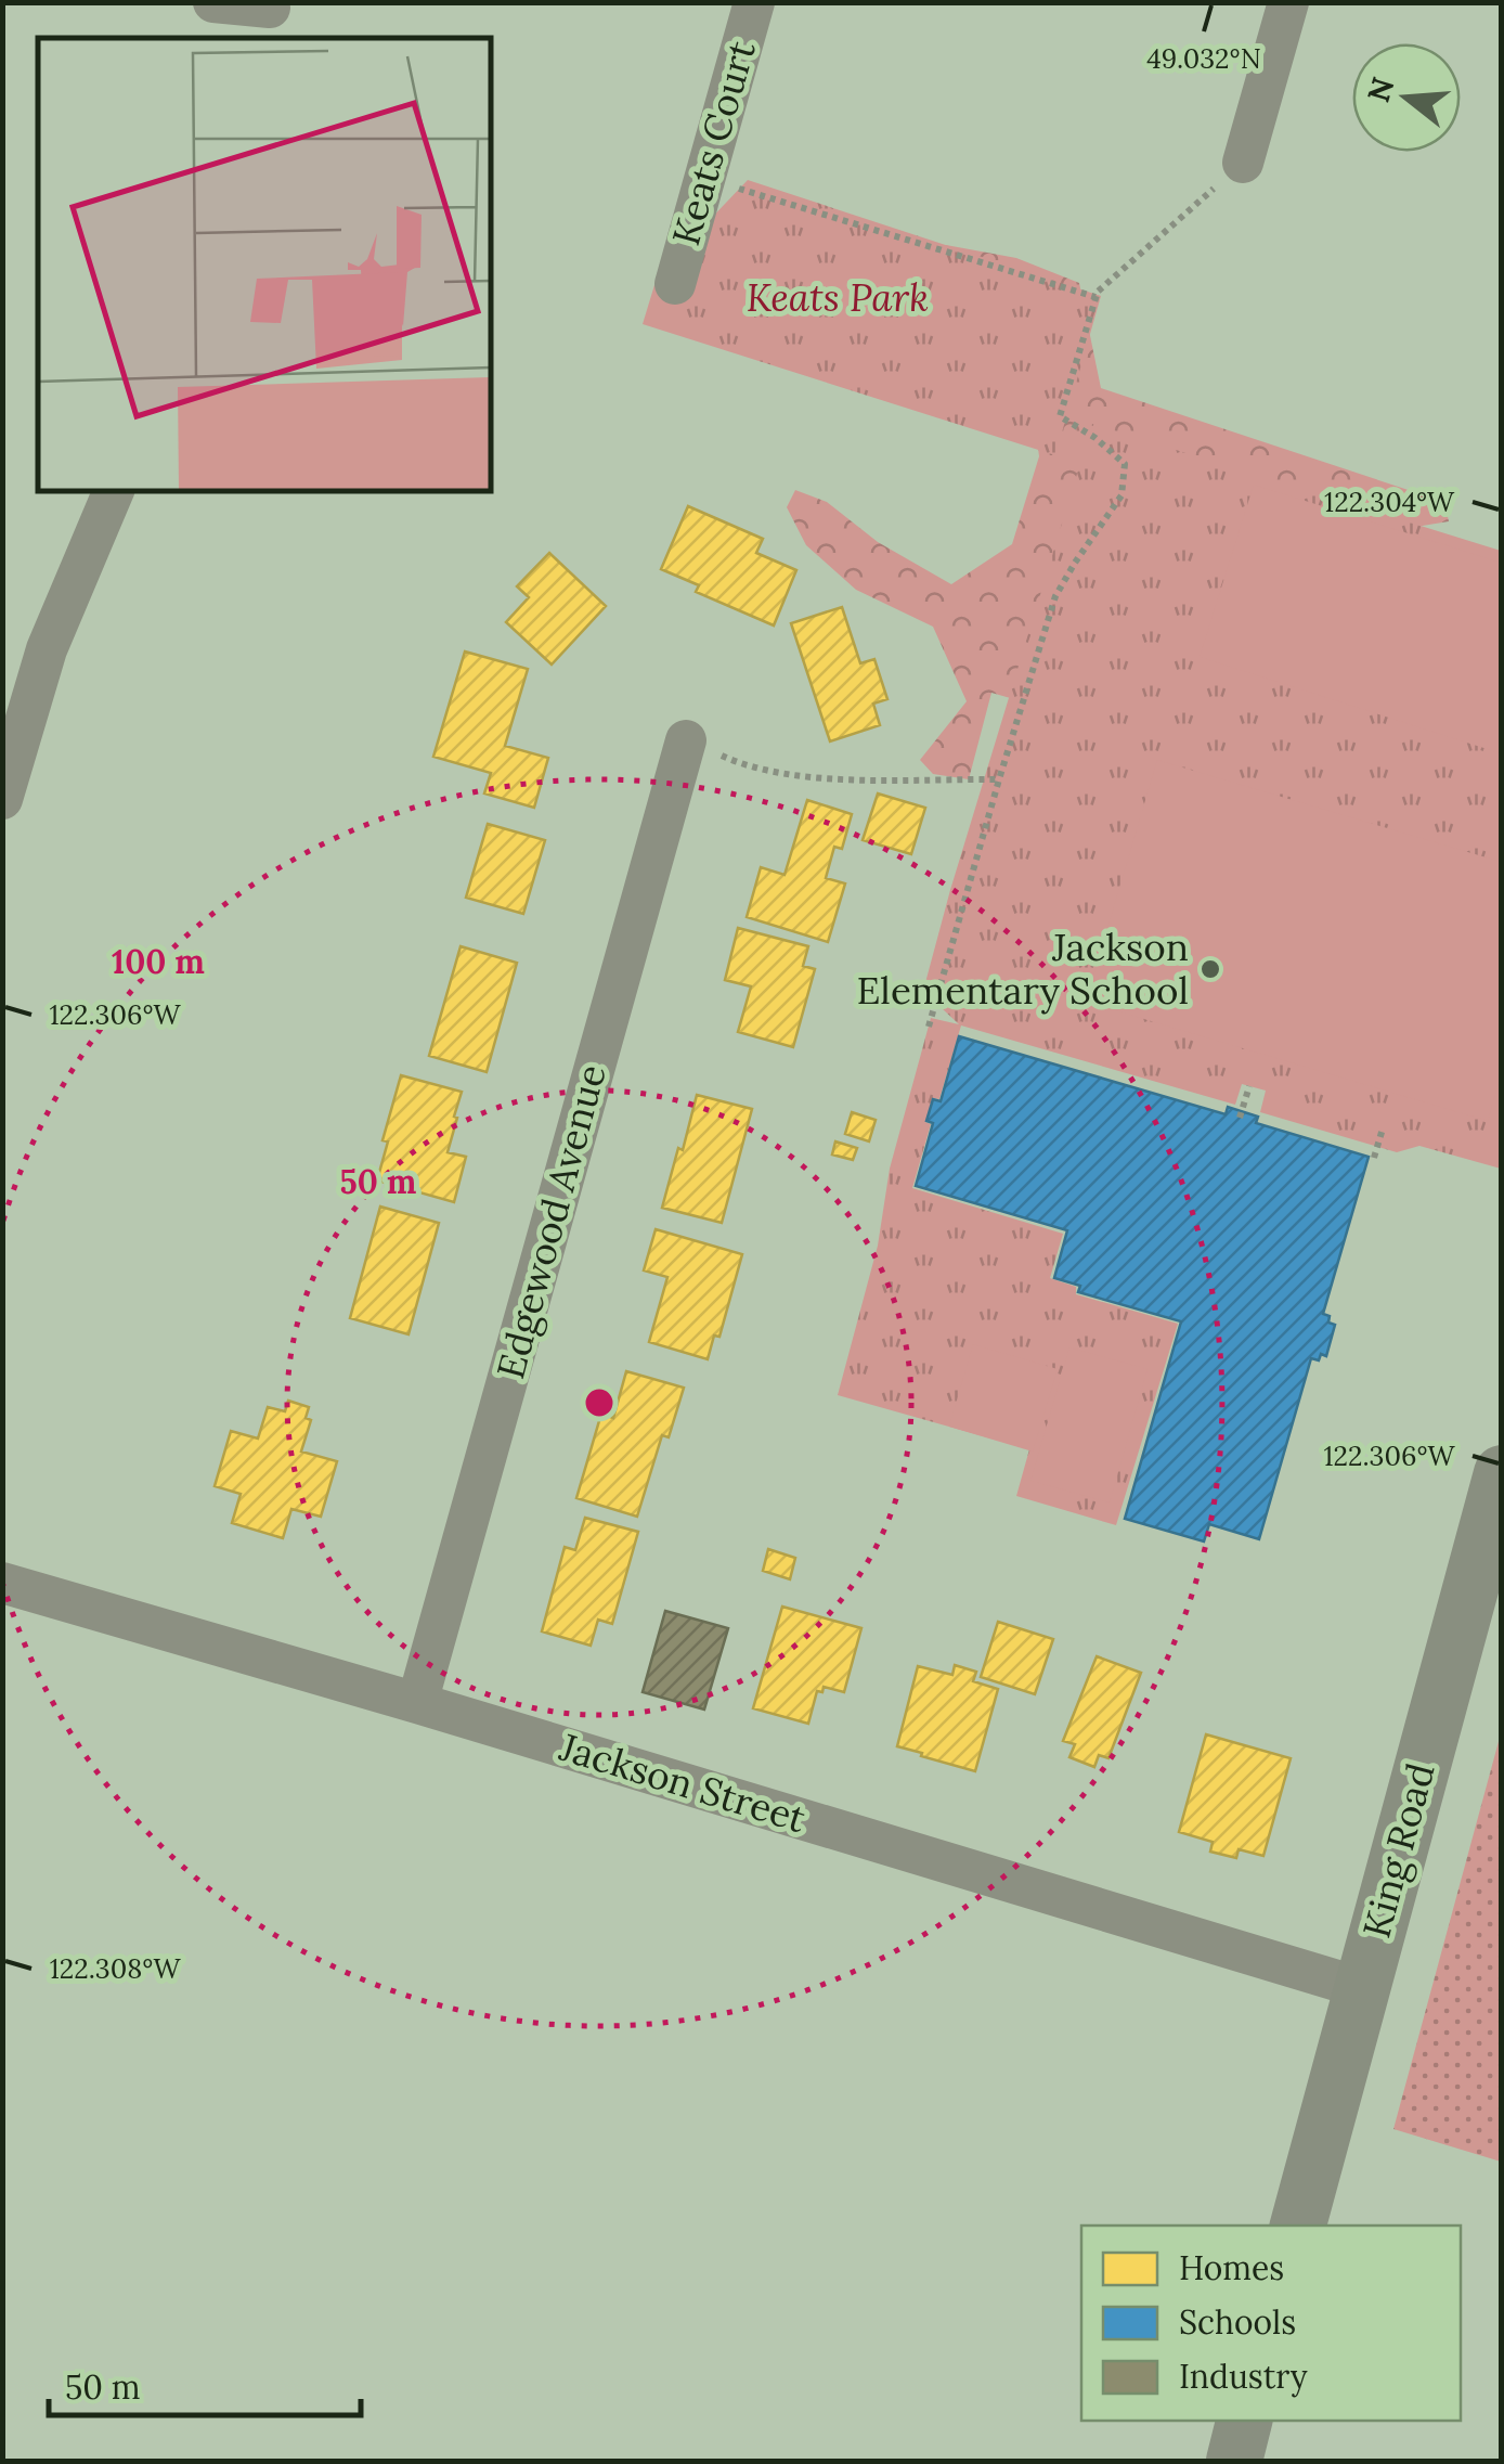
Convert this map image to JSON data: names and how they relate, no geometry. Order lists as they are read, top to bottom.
{
  "streets": {
    "street": [
      "Keats Court",
      "Edgewood Avenue",
      "Jackson Street",
      "King Road"
    ]
  },
  "crossings": [
    ["Edgewood Avenue", "Jackson Street"],
    ["Jackson Street", "King Road"]
  ],
  "parks": ["Keats Park"],
  "places": ["Jackson Elementary School"],
  "legend": ["Homes", "Schools", "Industry"],
  "scale_bar": "50 m",
  "north": "left",
  "coordinates": [
    "49.032°N",
    "122.304°W",
    "122.306°W",
    "122.308°W"
  ],
  "rings": ["100 m", "50 m"]
}
